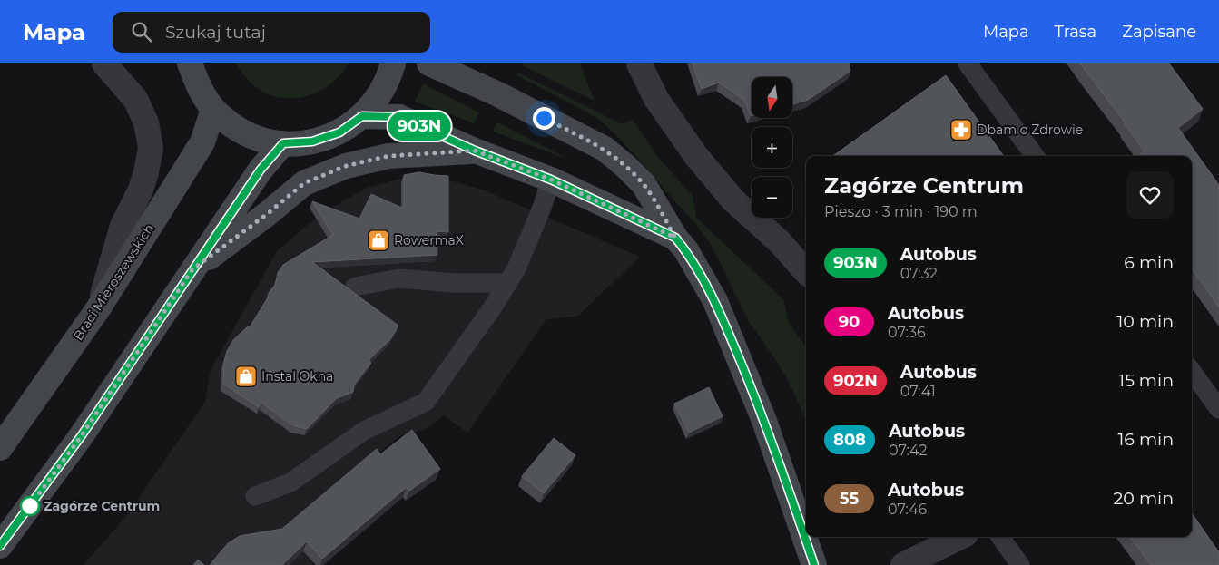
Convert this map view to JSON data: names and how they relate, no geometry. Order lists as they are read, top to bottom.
{
  "streets": {
    "street": ["Braci Mieroszewskich"]
  },
  "places": {
    "pharmacy": ["Dbam o Zdrowie"],
    "shop": ["RowermaX", "Instal Okna"],
    "other": ["Zagórze Centrum"]
  },
  "lines": ["bus line 903N"],
  "north": "bottom",
  "page": {
    "header": "Mapa",
    "search": "Szukaj tutaj",
    "nav": ["Mapa", "Trasa", "Zapisane"],
    "on_map": "903N",
    "map_buttons": ["+", "−"],
    "heading": ["Zagórze Centrum", "Pieszo · 3 min · 190 m"],
    "list": [
      {
        "mark": "903N",
        "name": "Autobus",
        "note": "07:32",
        "value": "6 min"
      },
      {
        "mark": "90",
        "name": "Autobus",
        "note": "07:36",
        "value": "10 min"
      },
      {
        "mark": "902N",
        "name": "Autobus",
        "note": "07:41",
        "value": "15 min"
      },
      {
        "mark": "808",
        "name": "Autobus",
        "note": "07:42",
        "value": "16 min"
      },
      {
        "mark": "55",
        "name": "Autobus",
        "note": "07:46",
        "value": "20 min"
      }
    ]
  }
}
